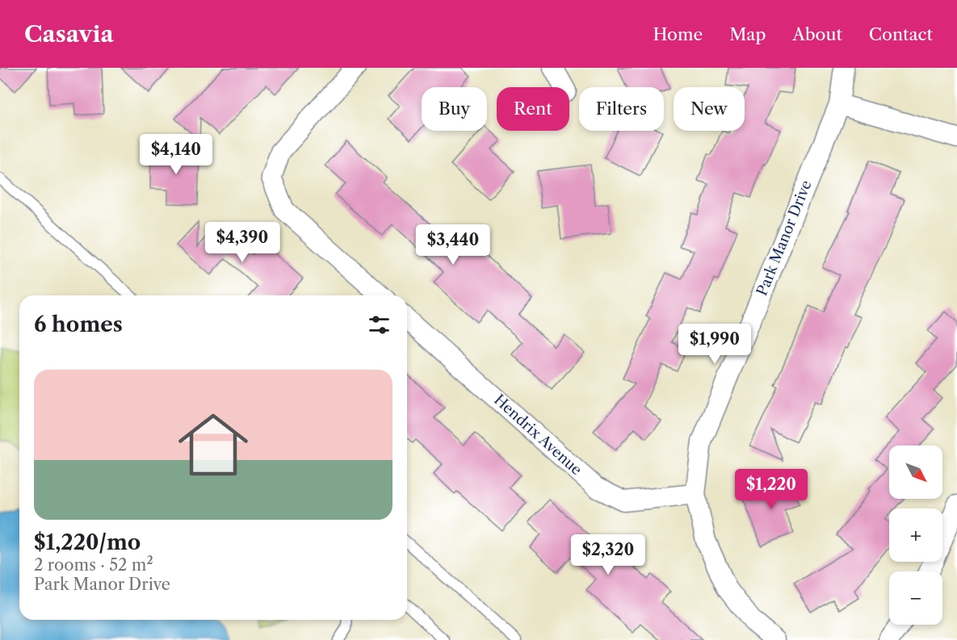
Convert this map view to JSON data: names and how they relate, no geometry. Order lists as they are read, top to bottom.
{
  "streets": {
    "street": ["Park Manor Drive", "Hendrix Avenue"]
  },
  "crossings": [
    ["Park Manor Drive", "Hendrix Avenue"]
  ],
  "north": "bottom right",
  "page": {
    "header": "Casavia",
    "nav": [
      "Home",
      "Map",
      "About",
      "Contact"
    ],
    "chip": [
      "Buy",
      "Rent",
      "Filters",
      "New"
    ],
    "price": [
      "$4,140",
      "$4,390",
      "$3,440",
      "$1,990",
      "$1,220",
      "$2,320"
    ],
    "heading": "6 homes",
    "list": [
      {
        "name": "$1,220/mo",
        "note": "2 rooms · 52 m² · Park Manor Drive"
      }
    ],
    "map_buttons": ["+", "−"]
  }
}
